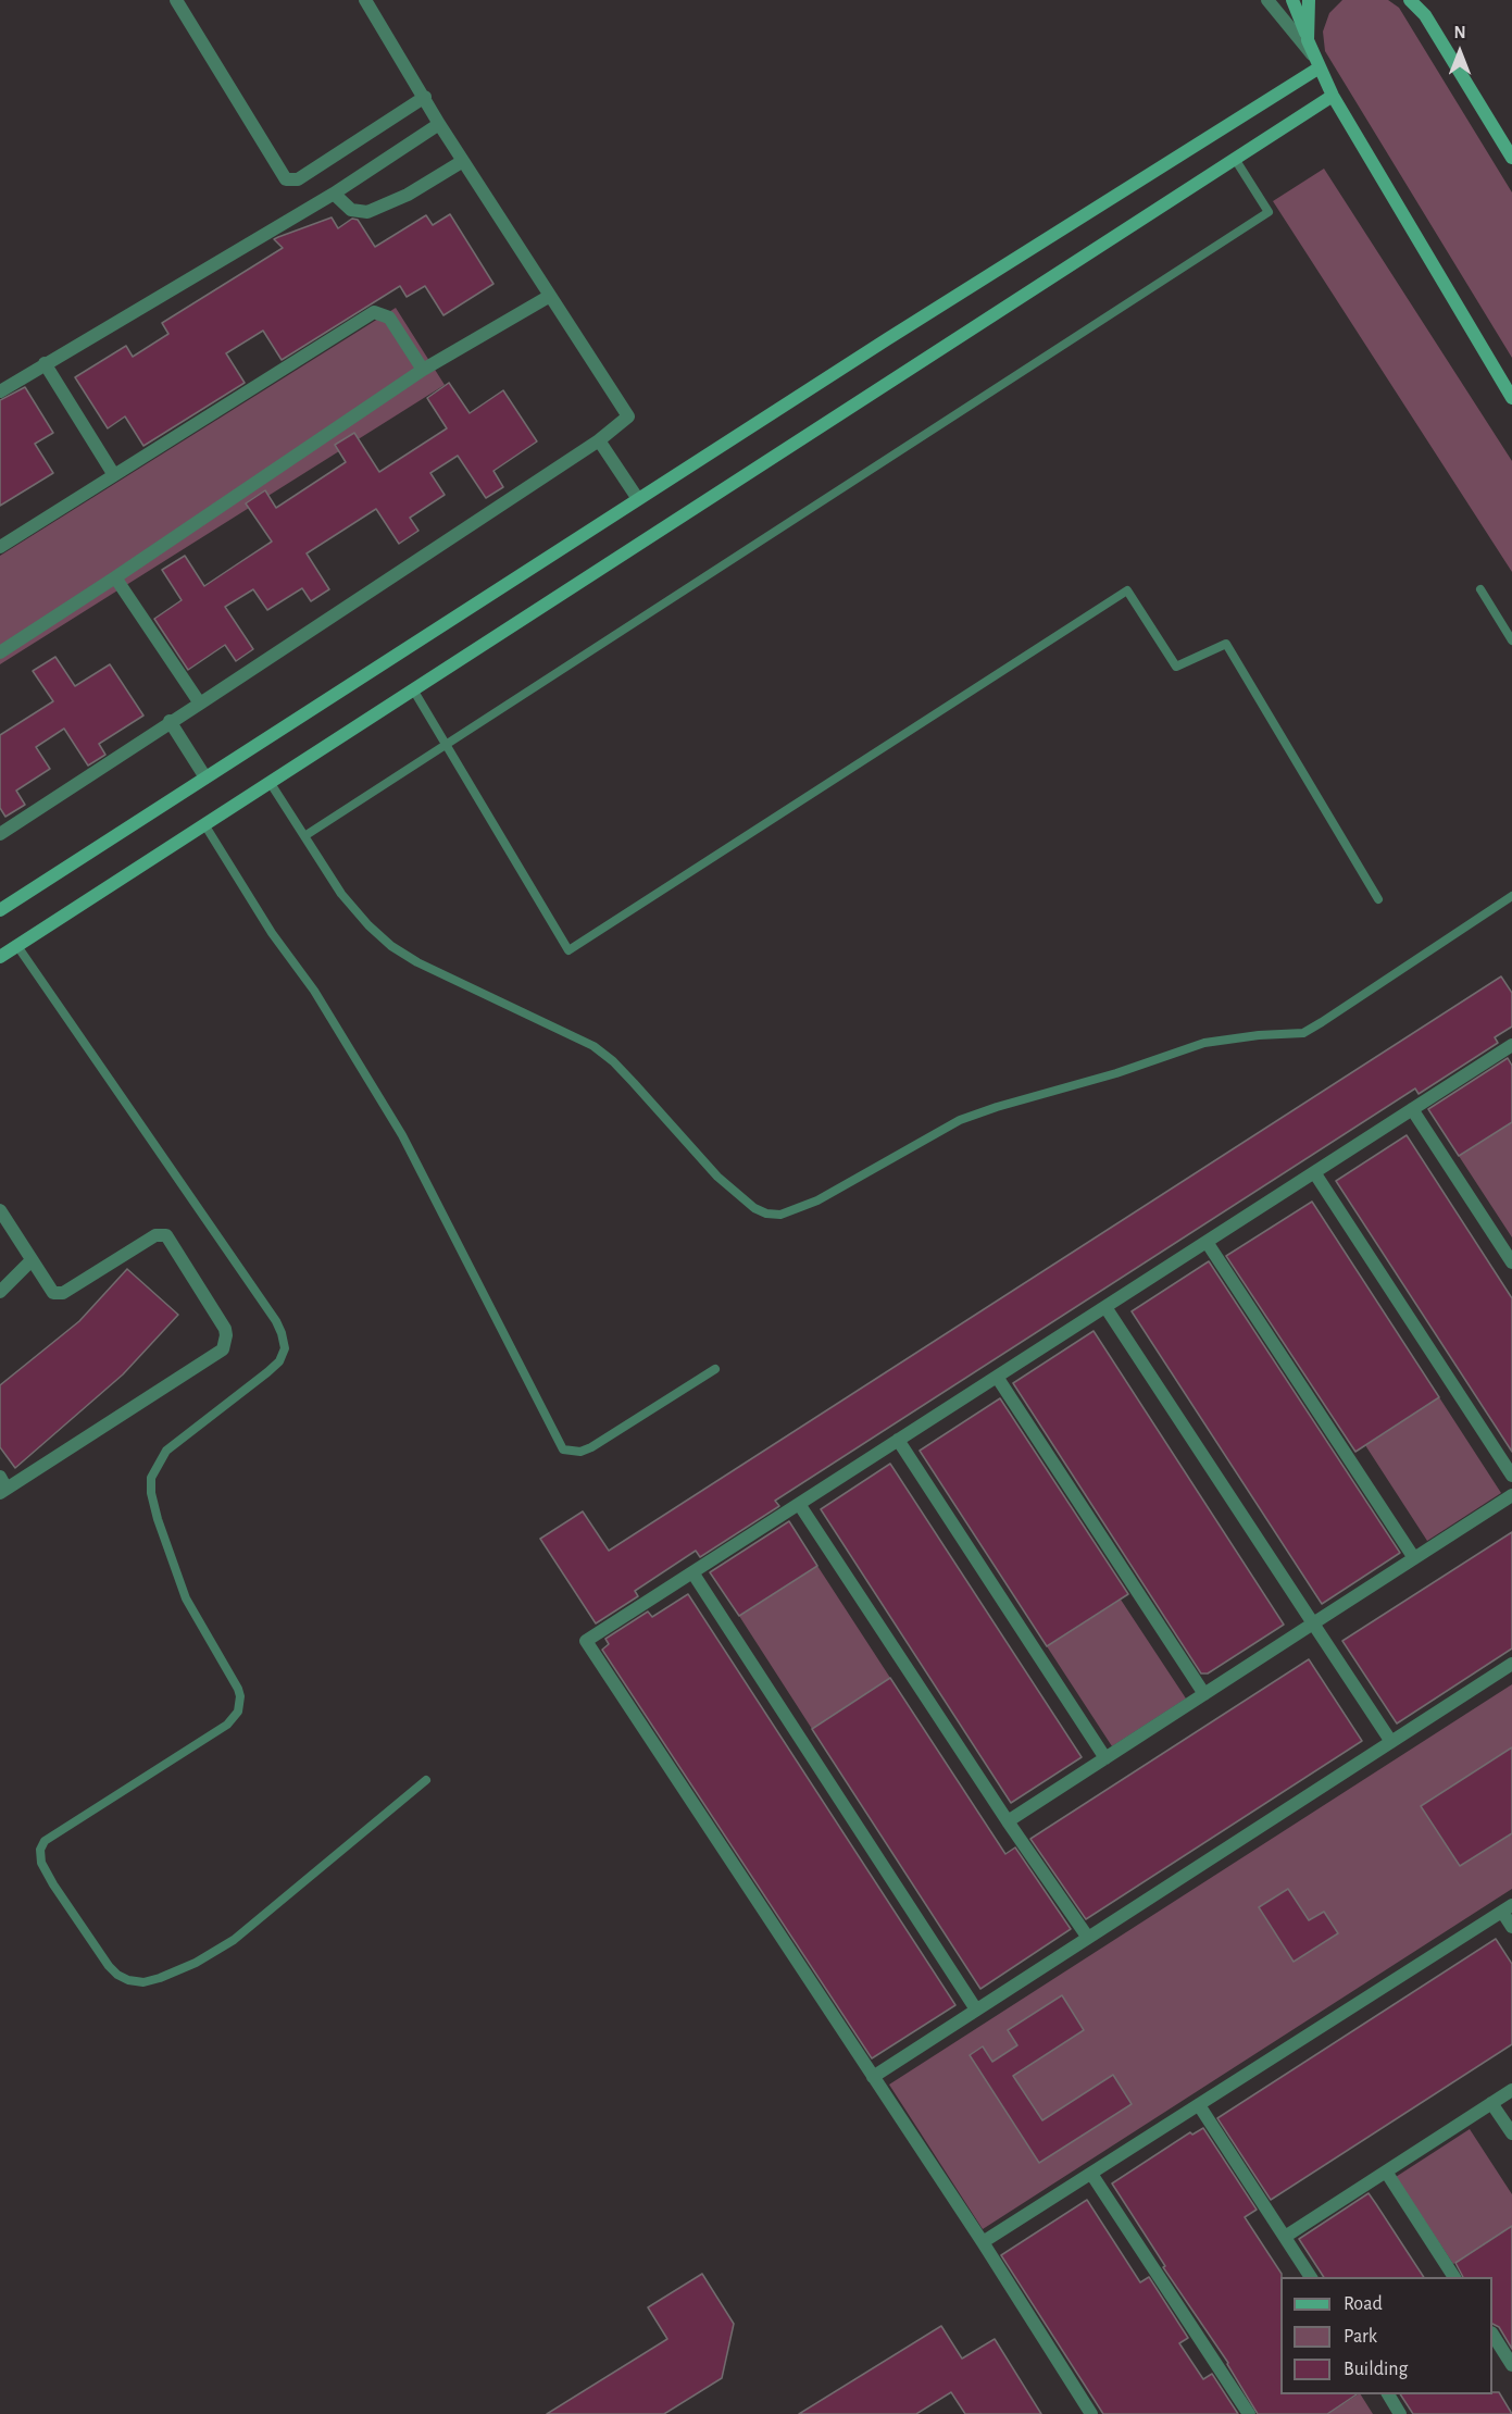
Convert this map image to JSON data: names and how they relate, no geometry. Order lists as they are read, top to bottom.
{
  "legend": ["Road", "Park", "Building"],
  "north": "top"
}
